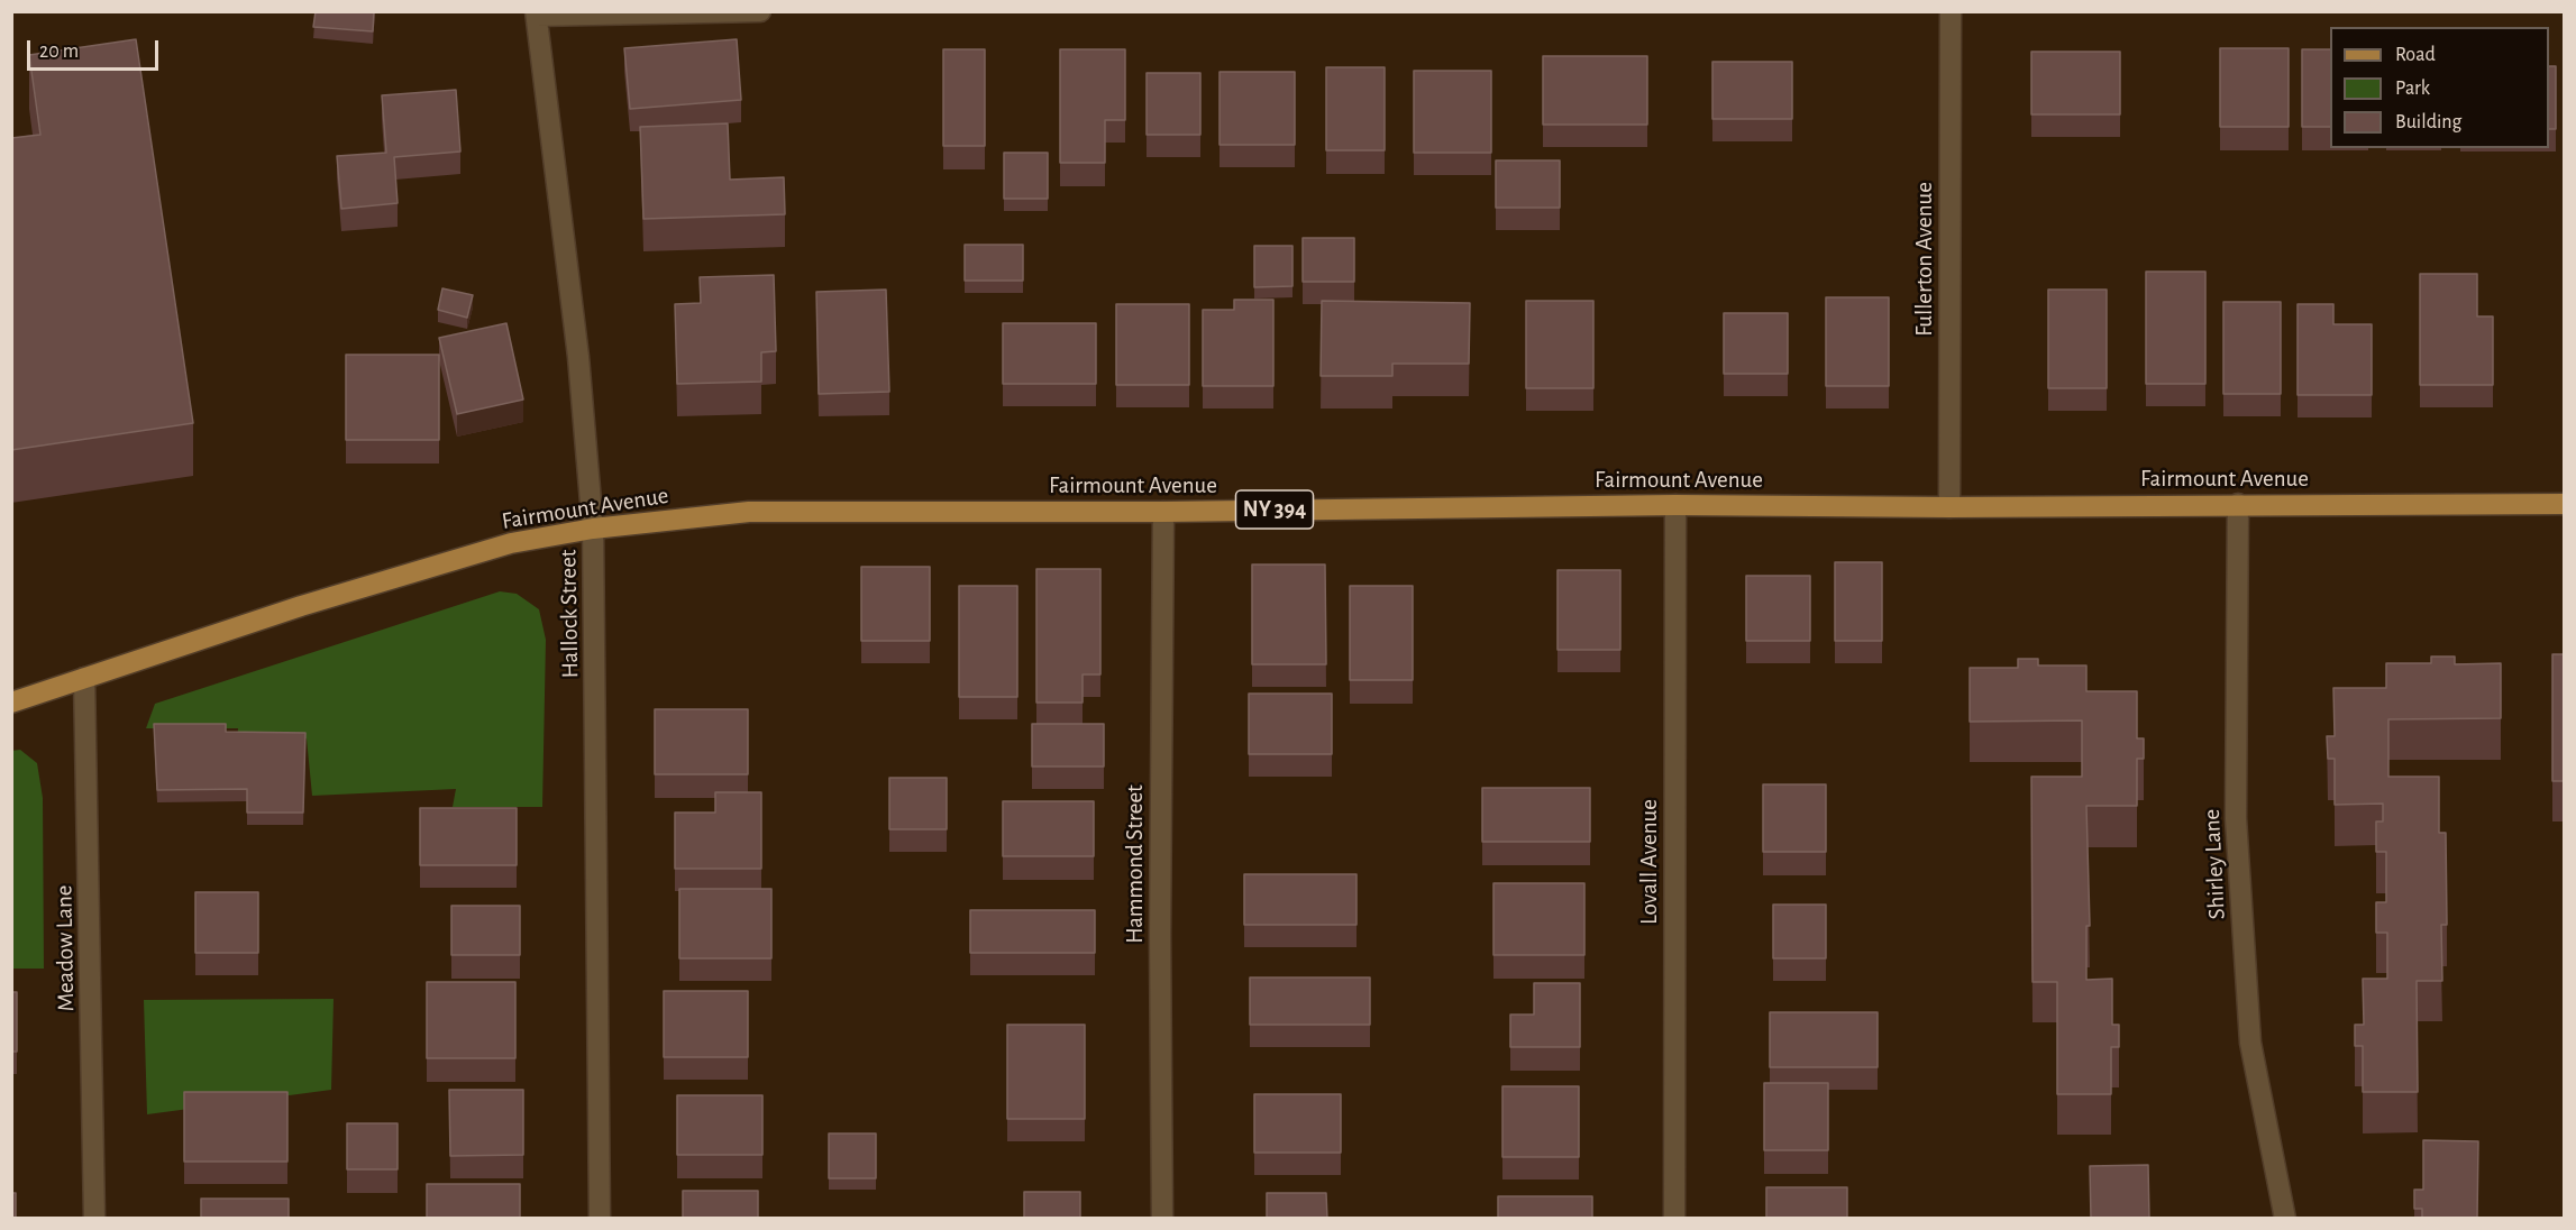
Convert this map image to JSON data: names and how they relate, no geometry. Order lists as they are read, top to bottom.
{
  "streets": {
    "main road": ["Fairmount Avenue", "NY 394"],
    "street": [
      "Fullerton Avenue",
      "Hallock Street",
      "Lovall Avenue",
      "Hammond Street",
      "Shirley Lane",
      "Meadow Lane"
    ]
  },
  "crossings": [
    ["Fullerton Avenue", "Fairmount Avenue"],
    ["Fairmount Avenue", "Hallock Street"],
    ["Fairmount Avenue", "Lovall Avenue"],
    ["Fairmount Avenue", "Hammond Street"],
    ["Fairmount Avenue", "Shirley Lane"],
    ["Fairmount Avenue", "Meadow Lane"]
  ],
  "legend": ["Road", "Park", "Building"],
  "scale_bar": "20 m"
}
